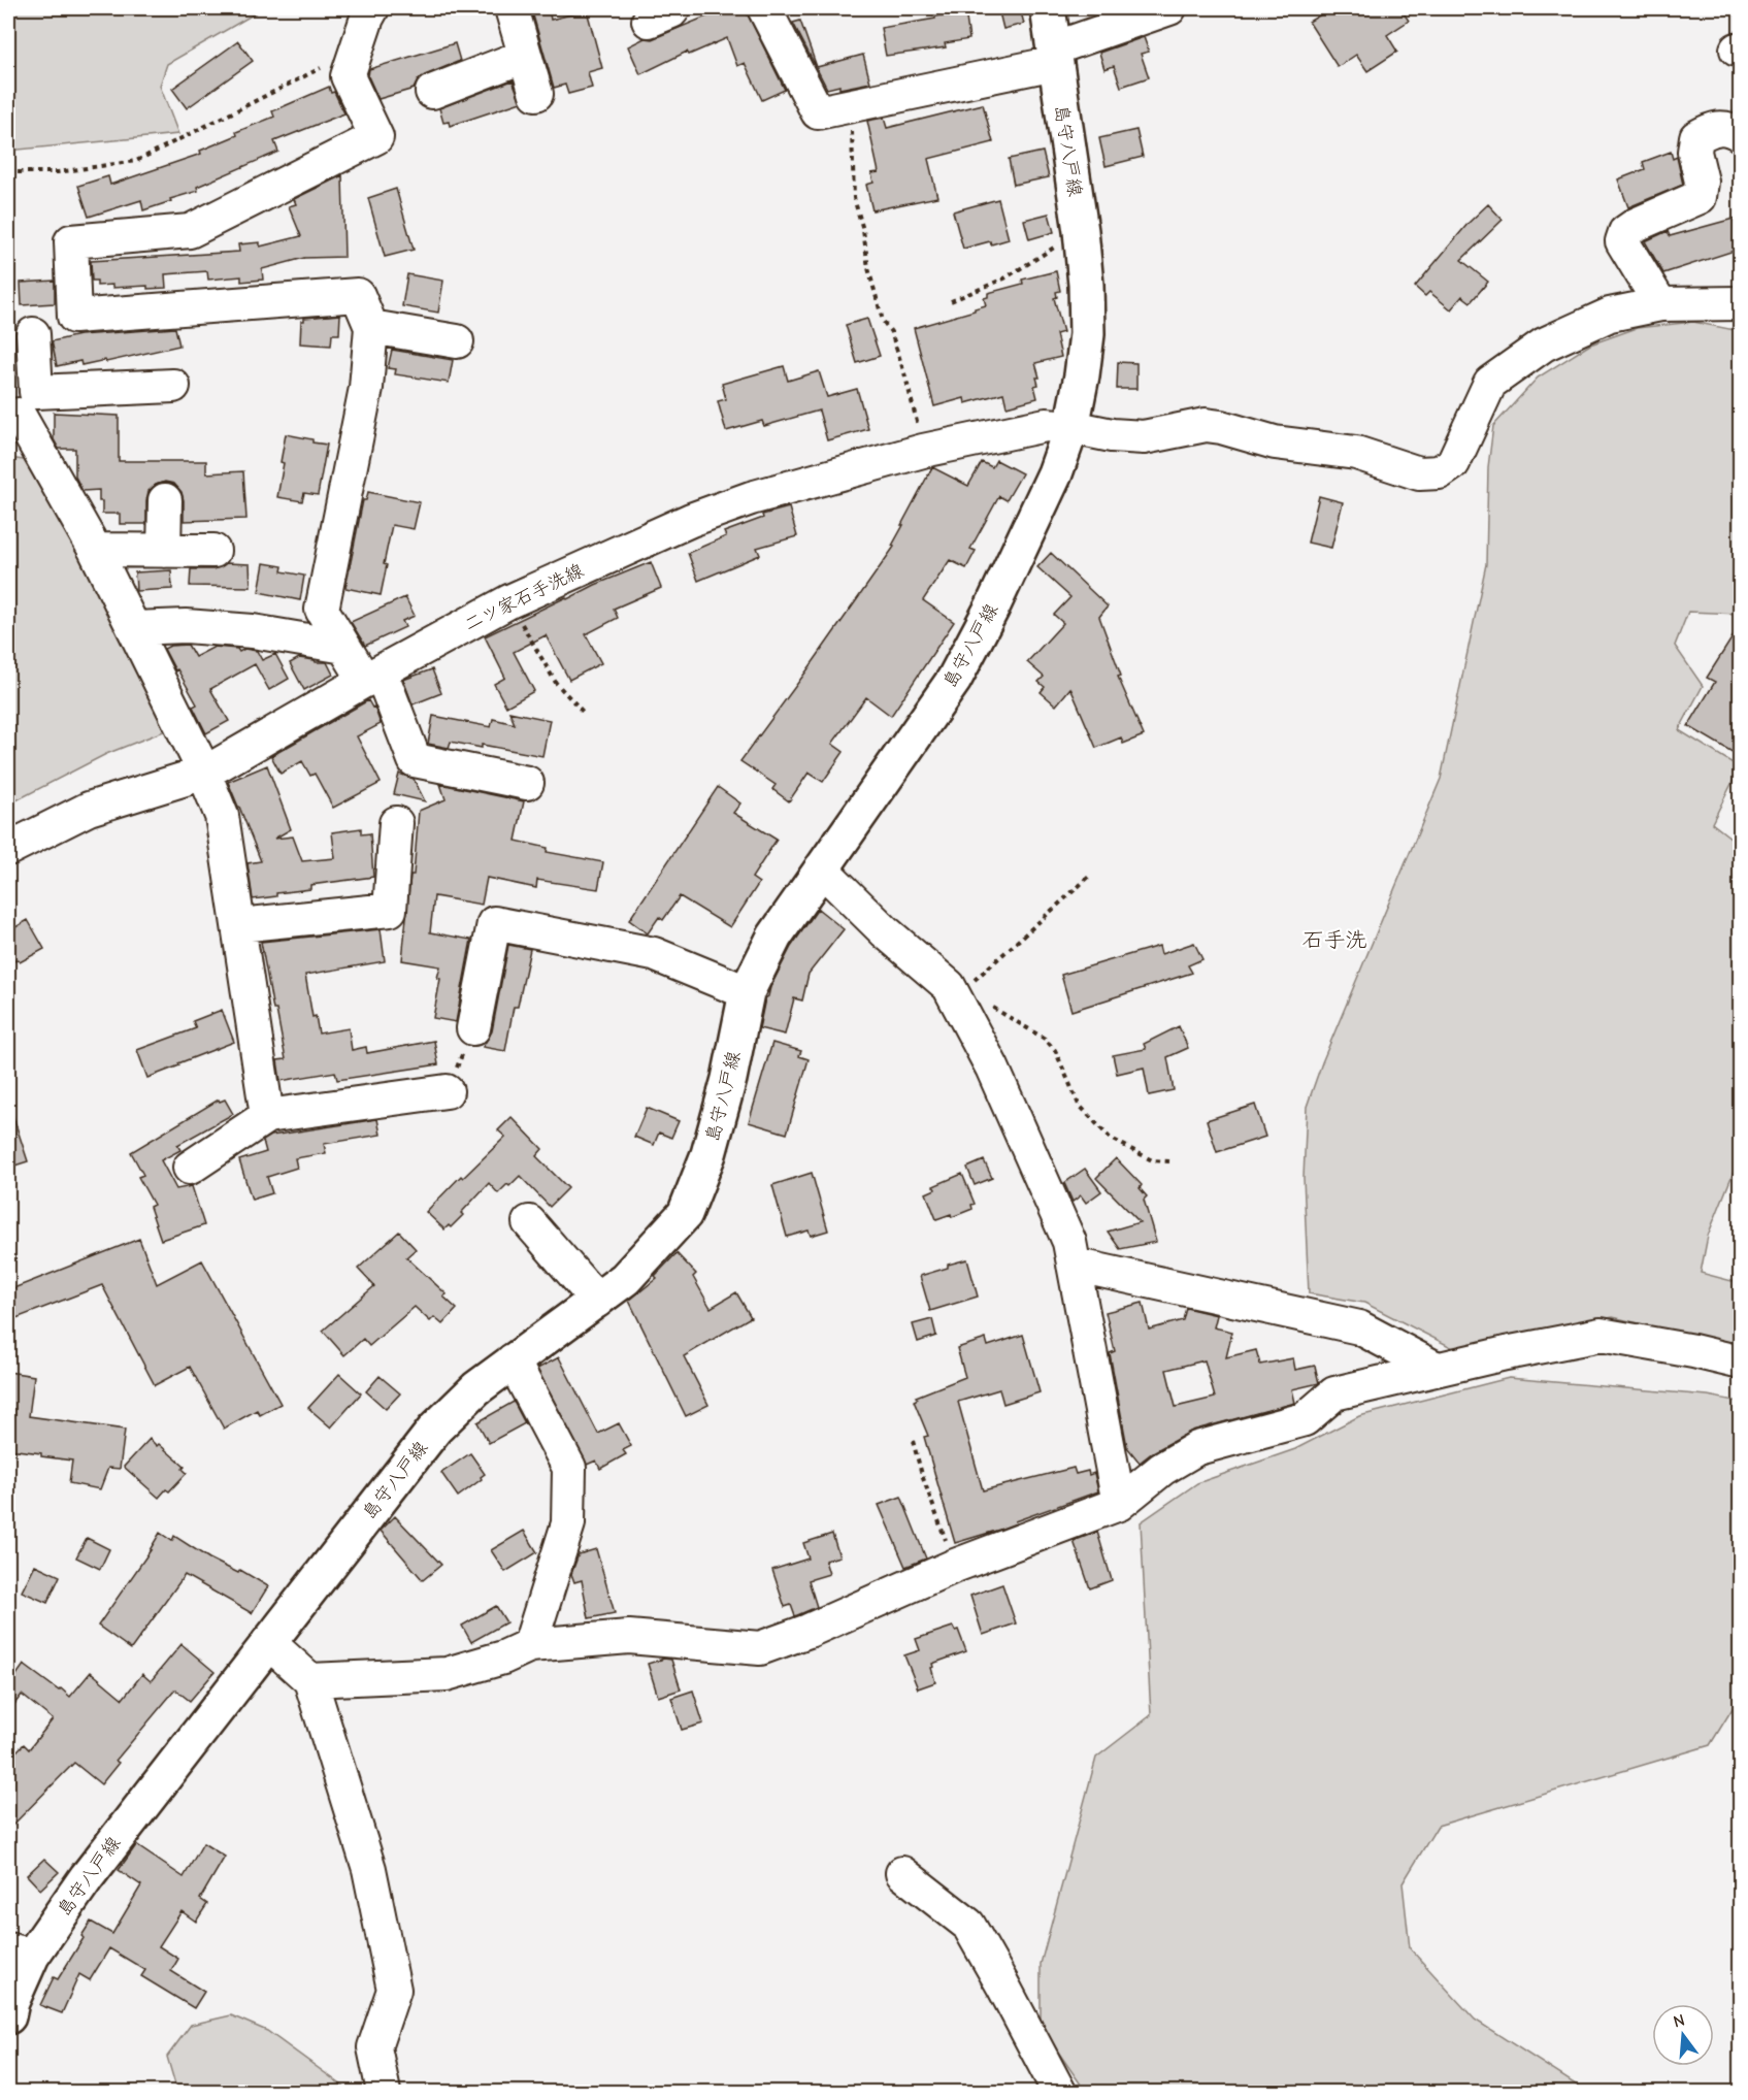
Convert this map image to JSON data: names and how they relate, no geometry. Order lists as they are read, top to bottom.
{
  "streets": {
    "main road": ["島守八戸線"],
    "street": ["二ツ家石手洗線"]
  },
  "crossings": [
    ["島守八戸線", "二ツ家石手洗線"]
  ],
  "districts": ["石手洗"],
  "north": "top"
}
